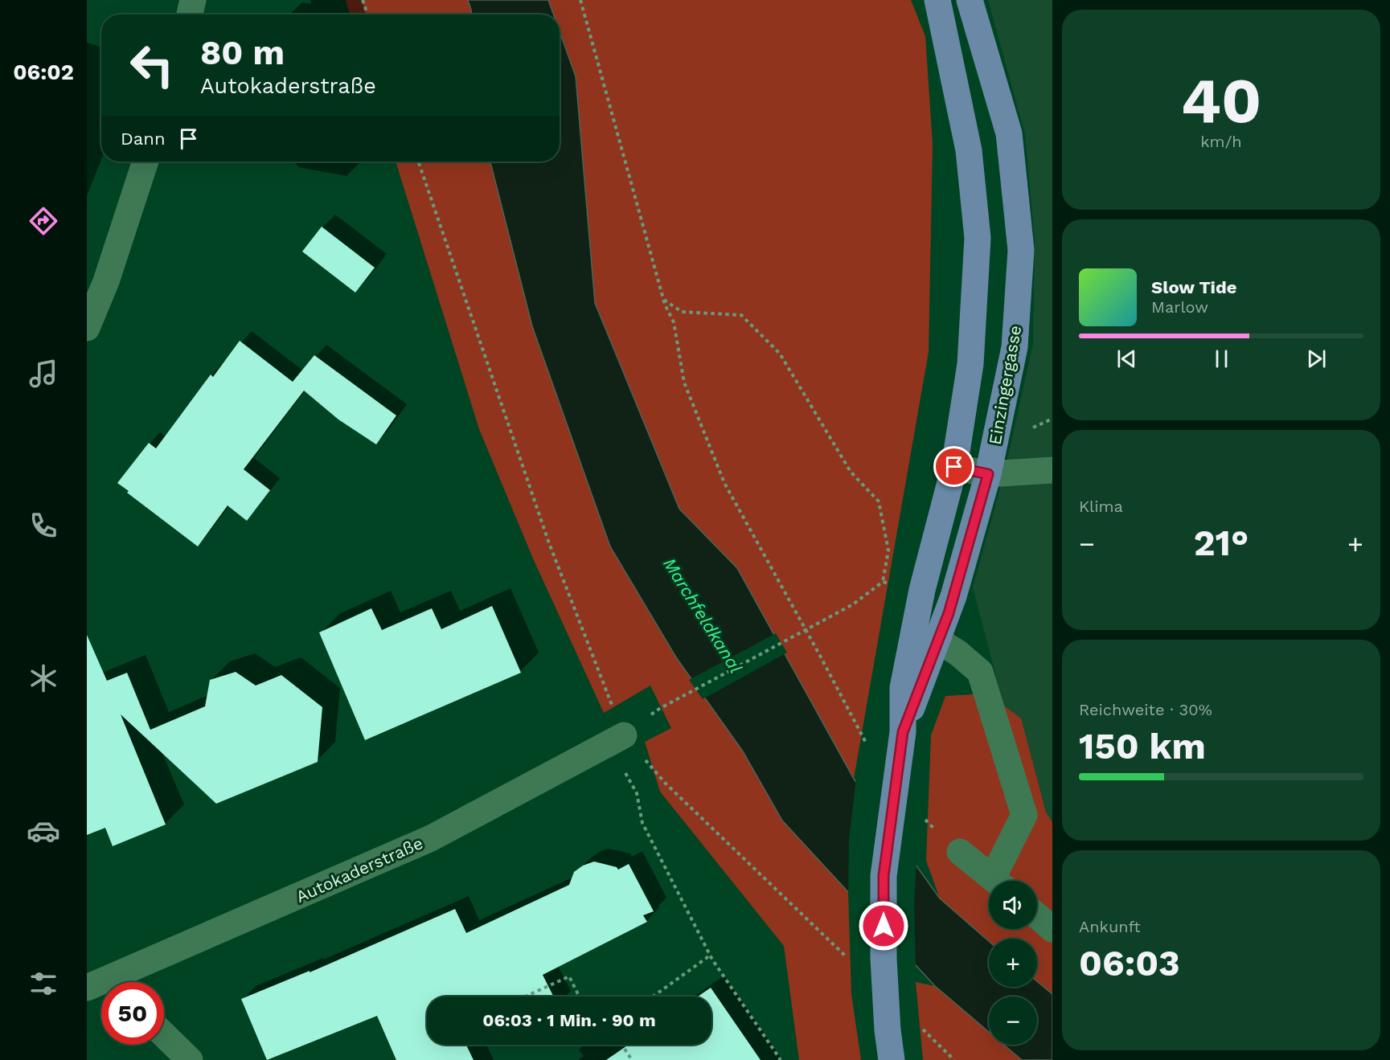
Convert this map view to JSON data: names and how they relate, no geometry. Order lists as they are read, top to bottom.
{
  "streets": {
    "main road": ["Einzingergasse"],
    "street": ["Autokaderstraße"]
  },
  "water": ["Marchfeldkanal"],
  "page": {
    "tabs": "06:02",
    "tile": [
      ["40", "km/h"],
      "Klima",
      ["Reichweite · 30%", "150 km"],
      ["Ankunft", "06:03"]
    ],
    "turn": ["80 m", "Autokaderstraße"],
    "then": "Dann",
    "song": ["Slow Tide", "Marlow"],
    "heat": ["−", "21°", "+"],
    "map_buttons": ["+", "−"],
    "limit": "50",
    "trip": "06:03 · 1 Min. · 90 m"
  }
}
